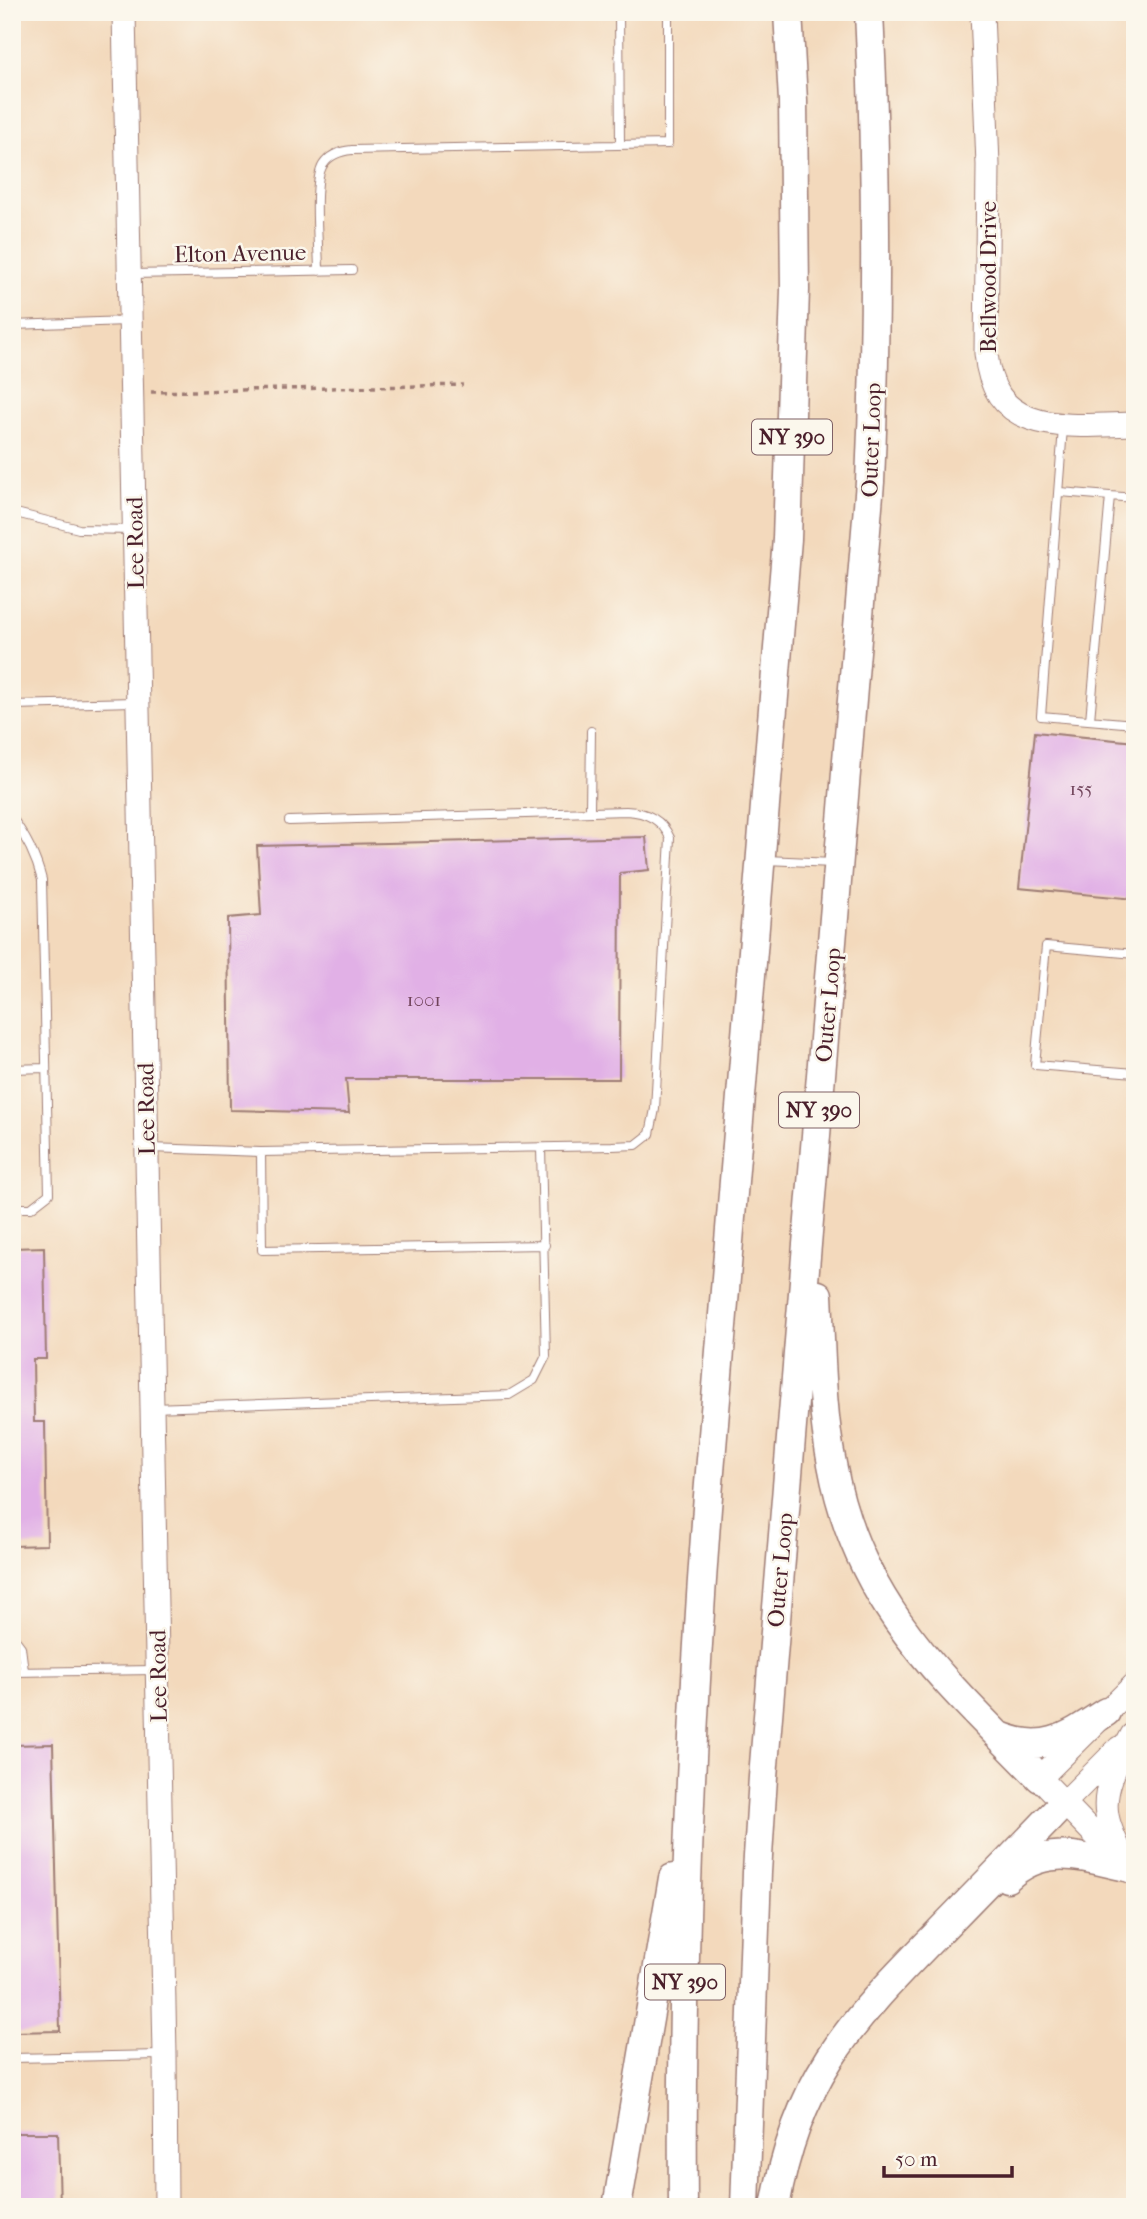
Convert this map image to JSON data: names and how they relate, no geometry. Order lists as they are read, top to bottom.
{
  "streets": {
    "highway": ["NY 390", "Outer Loop"],
    "street": ["Bellwood Drive", "Lee Road"],
    "lane": ["Elton Avenue"]
  },
  "crossings": [
    ["Elton Avenue", "Lee Road"]
  ],
  "house_numbers": ["155", "1001"],
  "scale_bar": "50 m"
}
